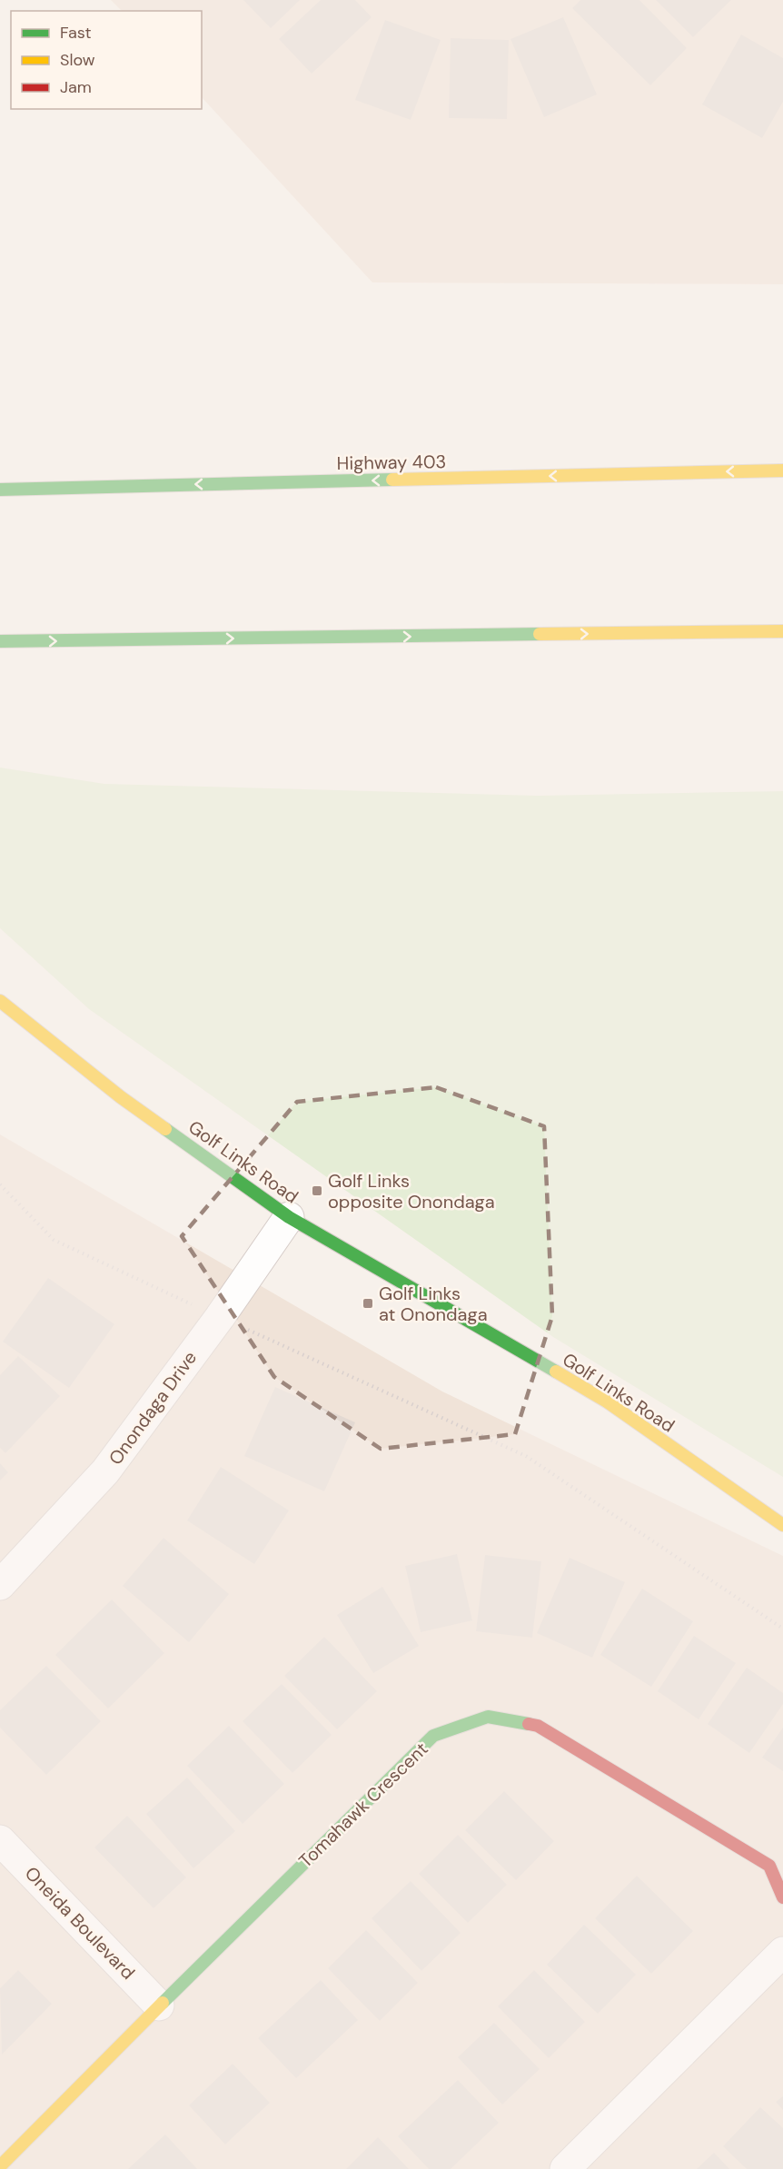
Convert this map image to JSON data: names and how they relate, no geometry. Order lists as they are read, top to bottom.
{
  "streets": {
    "main road": ["Highway 403", "Golf Links Road", "Tomahawk Crescent"],
    "street": ["Onondaga Drive", "Oneida Boulevard"]
  },
  "crossings": [
    ["Golf Links Road", "Onondaga Drive"],
    ["Tomahawk Crescent", "Oneida Boulevard"]
  ],
  "one_way": ["Highway 403"],
  "places": {
    "transit": ["Golf Links opposite Onondaga", "Golf Links at Onondaga"]
  },
  "legend": ["Fast", "Slow", "Jam"]
}
